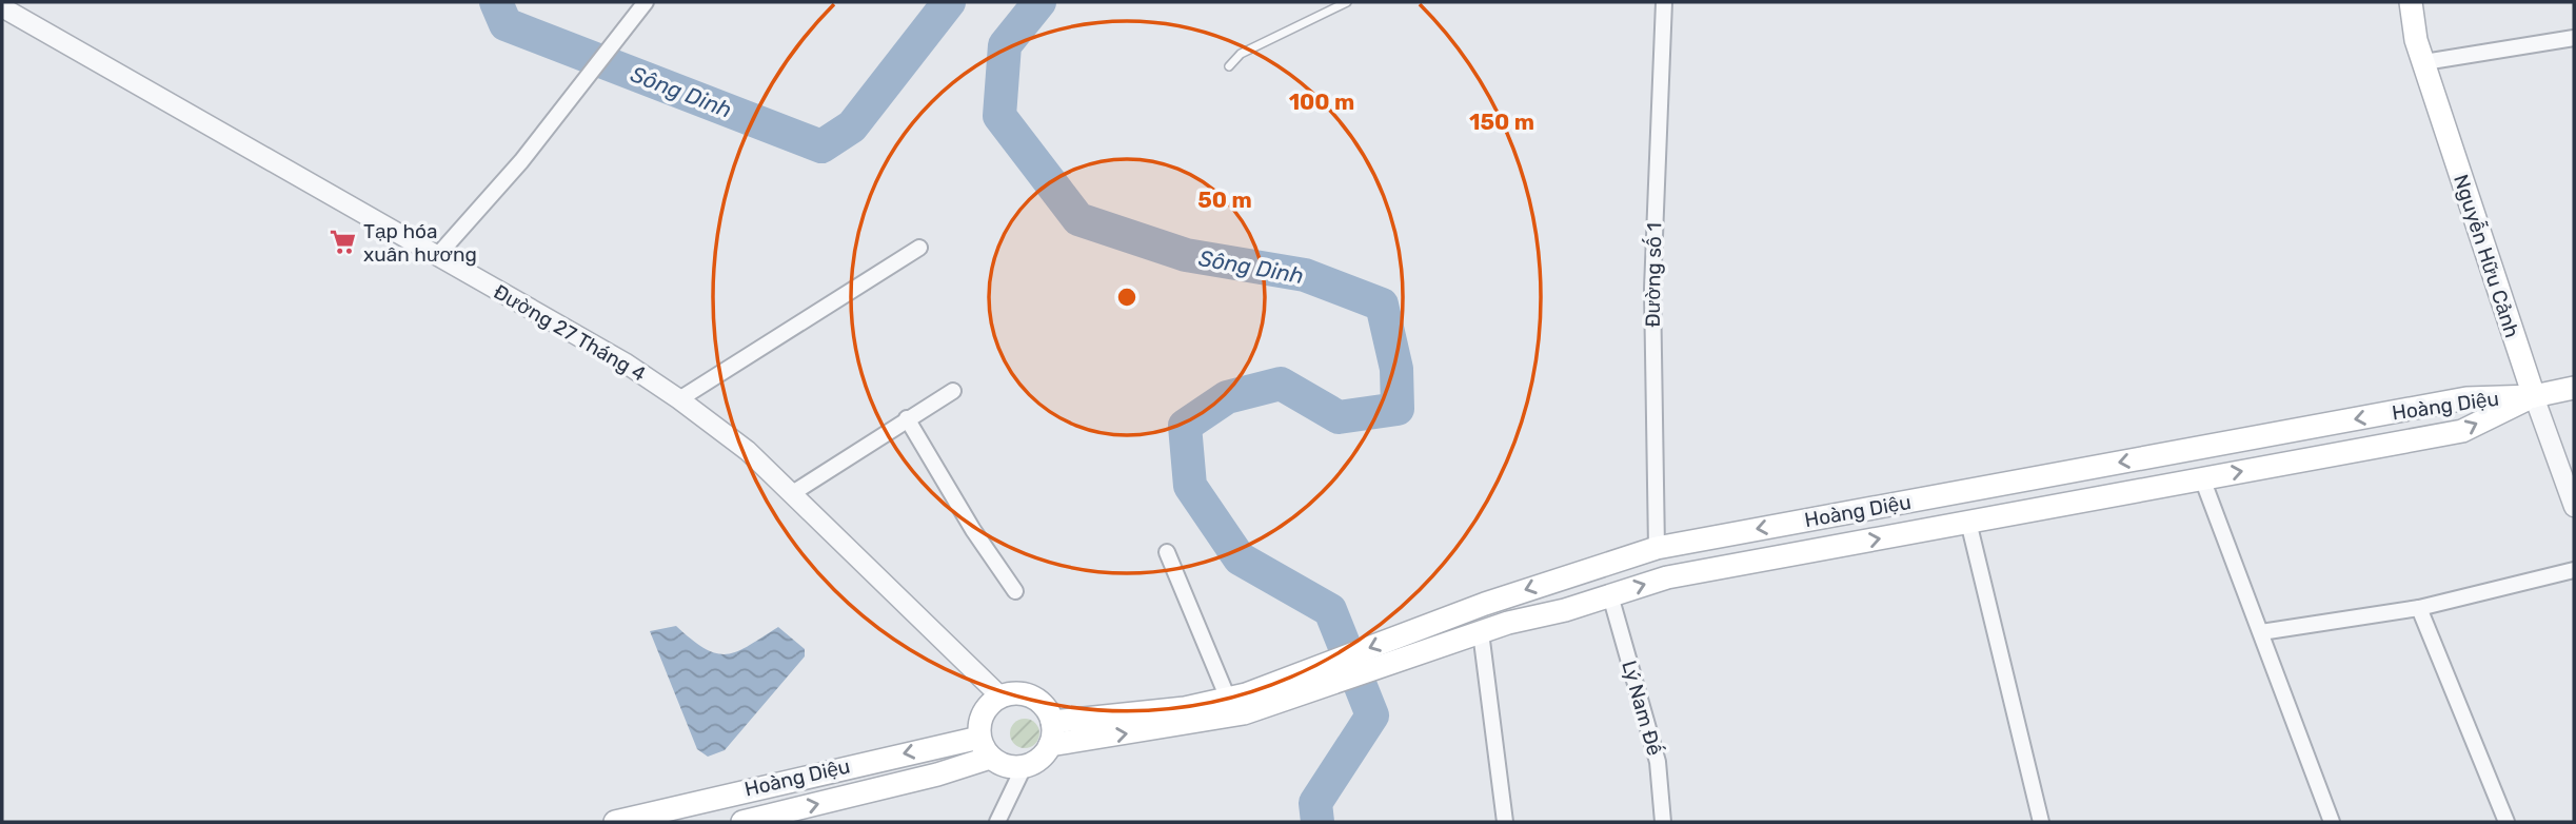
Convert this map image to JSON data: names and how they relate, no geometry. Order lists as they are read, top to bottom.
{
  "streets": {
    "main road": ["Nguyễn Hữu Cảnh", "Hoàng Diệu"],
    "street": ["Đường số 1", "Đường 27 Tháng 4", "Lý Nam Đế"]
  },
  "crossings": [
    ["Nguyễn Hữu Cảnh", "Hoàng Diệu"],
    ["Đường số 1", "Hoàng Diệu"],
    ["Đường 27 Tháng 4", "Hoàng Diệu"],
    ["Hoàng Diệu", "Lý Nam Đế"]
  ],
  "water": ["Sông Dinh"],
  "places": {
    "supermarket": ["Tạp hóa xuân hương"]
  },
  "rings": ["100 m", "150 m", "50 m"]
}
